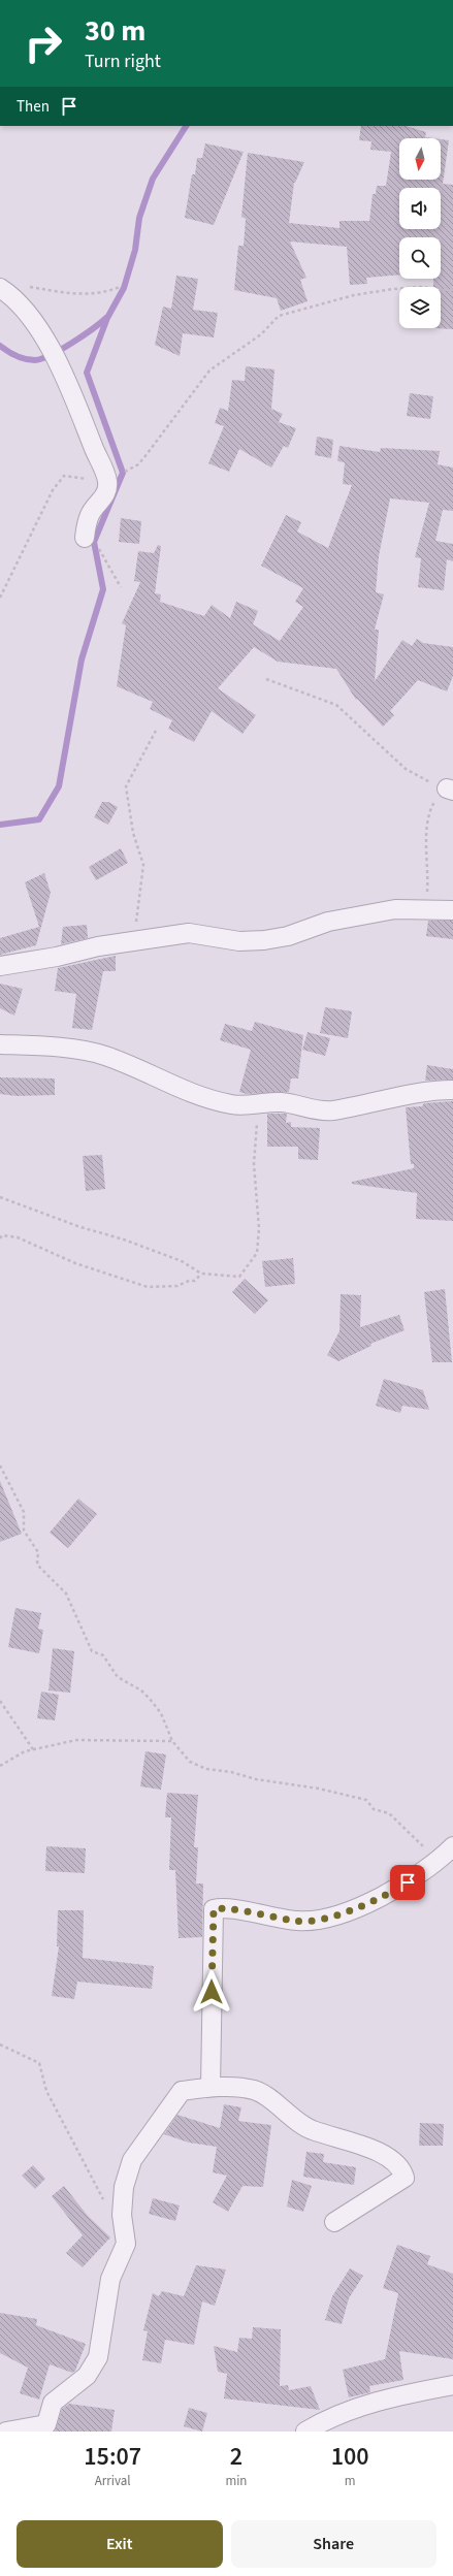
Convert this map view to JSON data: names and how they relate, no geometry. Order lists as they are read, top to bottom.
{
  "north": "bottom",
  "page": {
    "turn": ["30 m", "Turn right"],
    "then": "Then",
    "eta": [
      "15:07",
      "Arrival",
      "2",
      "min",
      "100",
      "m"
    ],
    "buttons": ["Exit", "Share"]
  }
}
